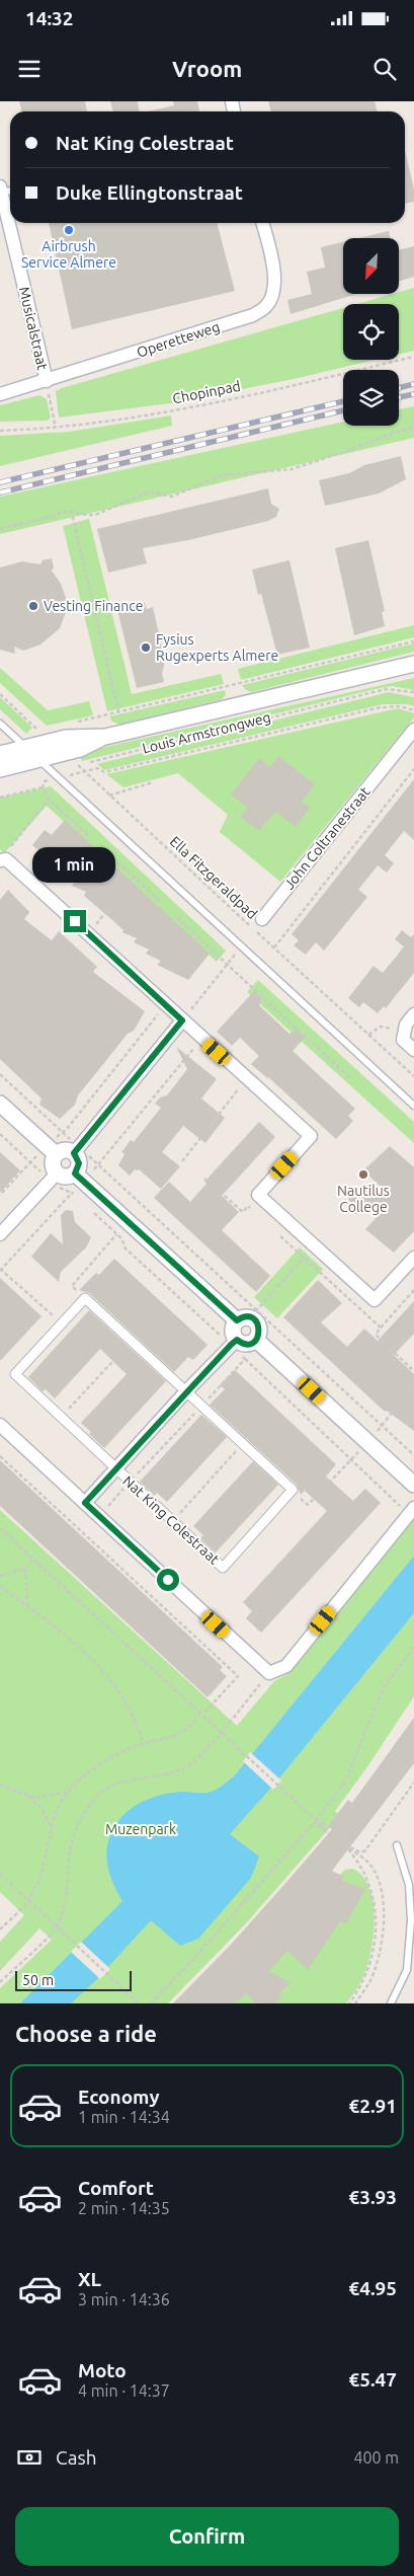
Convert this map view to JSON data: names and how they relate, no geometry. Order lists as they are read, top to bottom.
{
  "streets": {
    "street": [
      "Musicalstraat",
      "Operetteweg",
      "Louis Armstrongweg",
      "John Coltranestraat",
      "Nat King Colestraat"
    ],
    "path": ["Chopinpad", "Ella Fitzgeraldpad"]
  },
  "crossings": [
    ["Musicalstraat", "Operetteweg"],
    ["Louis Armstrongweg", "Ella Fitzgeraldpad"],
    ["John Coltranestraat", "Ella Fitzgeraldpad"]
  ],
  "parks": ["Muzenpark"],
  "places": [
    "Airbrush Service Almere",
    "Vesting Finance",
    "Fysius Rugexperts Almere",
    "Nautilus College"
  ],
  "scale_bar": "50 m",
  "north": "bottom left",
  "page": {
    "status": "14:32",
    "header": "Vroom",
    "banner": ["Nat King Colestraat", "Duke Ellingtonstraat"],
    "bubble": "1 min",
    "scale": "50 m",
    "heading": "Choose a ride",
    "list": [
      {
        "name": "Economy",
        "note": "1 min · 14:34",
        "value": "€2.91"
      },
      {
        "name": "Comfort",
        "note": "2 min · 14:35",
        "value": "€3.93"
      },
      {
        "name": "XL",
        "note": "3 min · 14:36",
        "value": "€4.95"
      },
      {
        "name": "Moto",
        "note": "4 min · 14:37",
        "value": "€5.47"
      }
    ],
    "pay": ["Cash", "400 m"],
    "buttons": "Confirm"
  }
}
